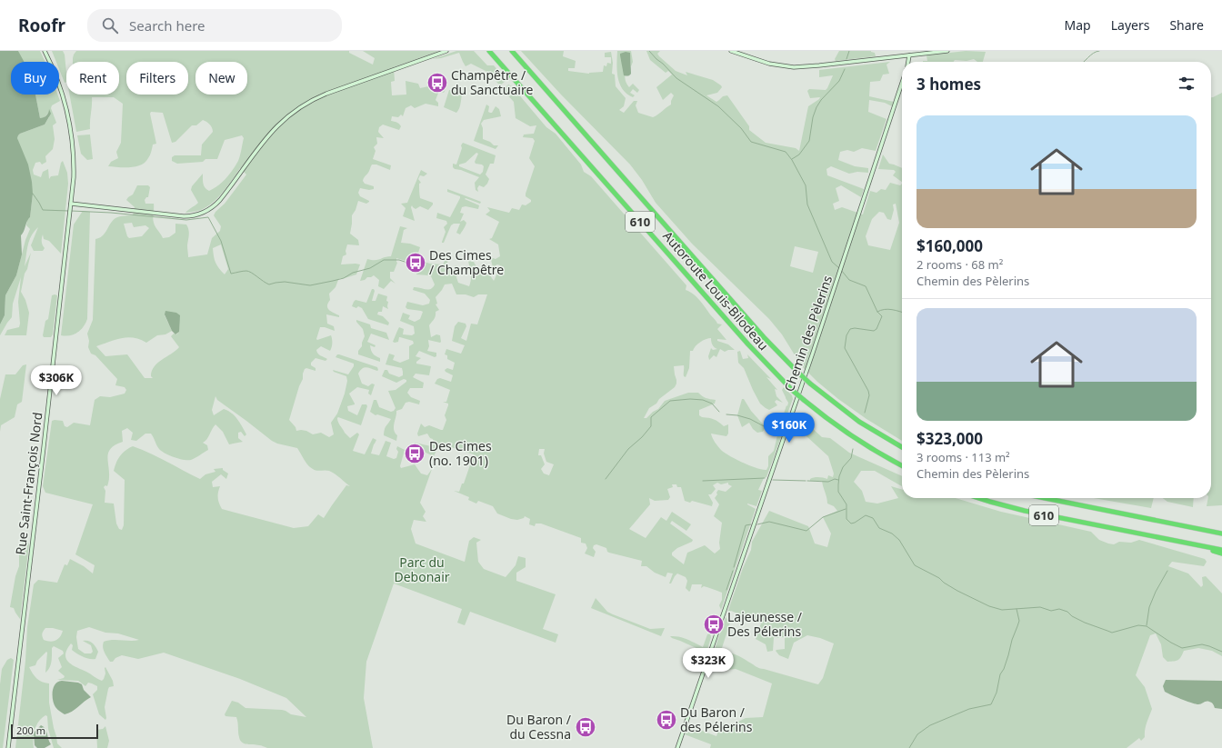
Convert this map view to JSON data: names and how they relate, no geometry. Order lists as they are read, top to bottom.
{
  "streets": {
    "highway": ["610", "Autoroute Louis-Bilodeau"],
    "street": ["Chemin des Pèlerins", "Rue Saint-François Nord"]
  },
  "parks": ["Parc du Debonair"],
  "places": {
    "bus stop": [
      "Champêtre / du Sanctuaire",
      "Des Cimes / Champêtre",
      "Des Cimes (no. 1901)",
      "Lajeunesse / Des Pélerins",
      "Du Baron / des Pélerins",
      "Du Baron / du Cessna"
    ]
  },
  "scale_bar": "200 m",
  "page": {
    "header": "Roofr",
    "search": "Search here",
    "nav": ["Map", "Layers", "Share"],
    "chip": [
      "Buy",
      "Rent",
      "Filters",
      "New"
    ],
    "heading": "3 homes",
    "list": [
      {
        "name": "$160,000",
        "note": "2 rooms · 68 m² · Chemin des Pèlerins"
      },
      {
        "name": "$323,000",
        "note": "3 rooms · 113 m² · Chemin des Pèlerins"
      }
    ],
    "price": ["$306K", "$160K", "$323K"],
    "scale": "200 m"
  }
}
